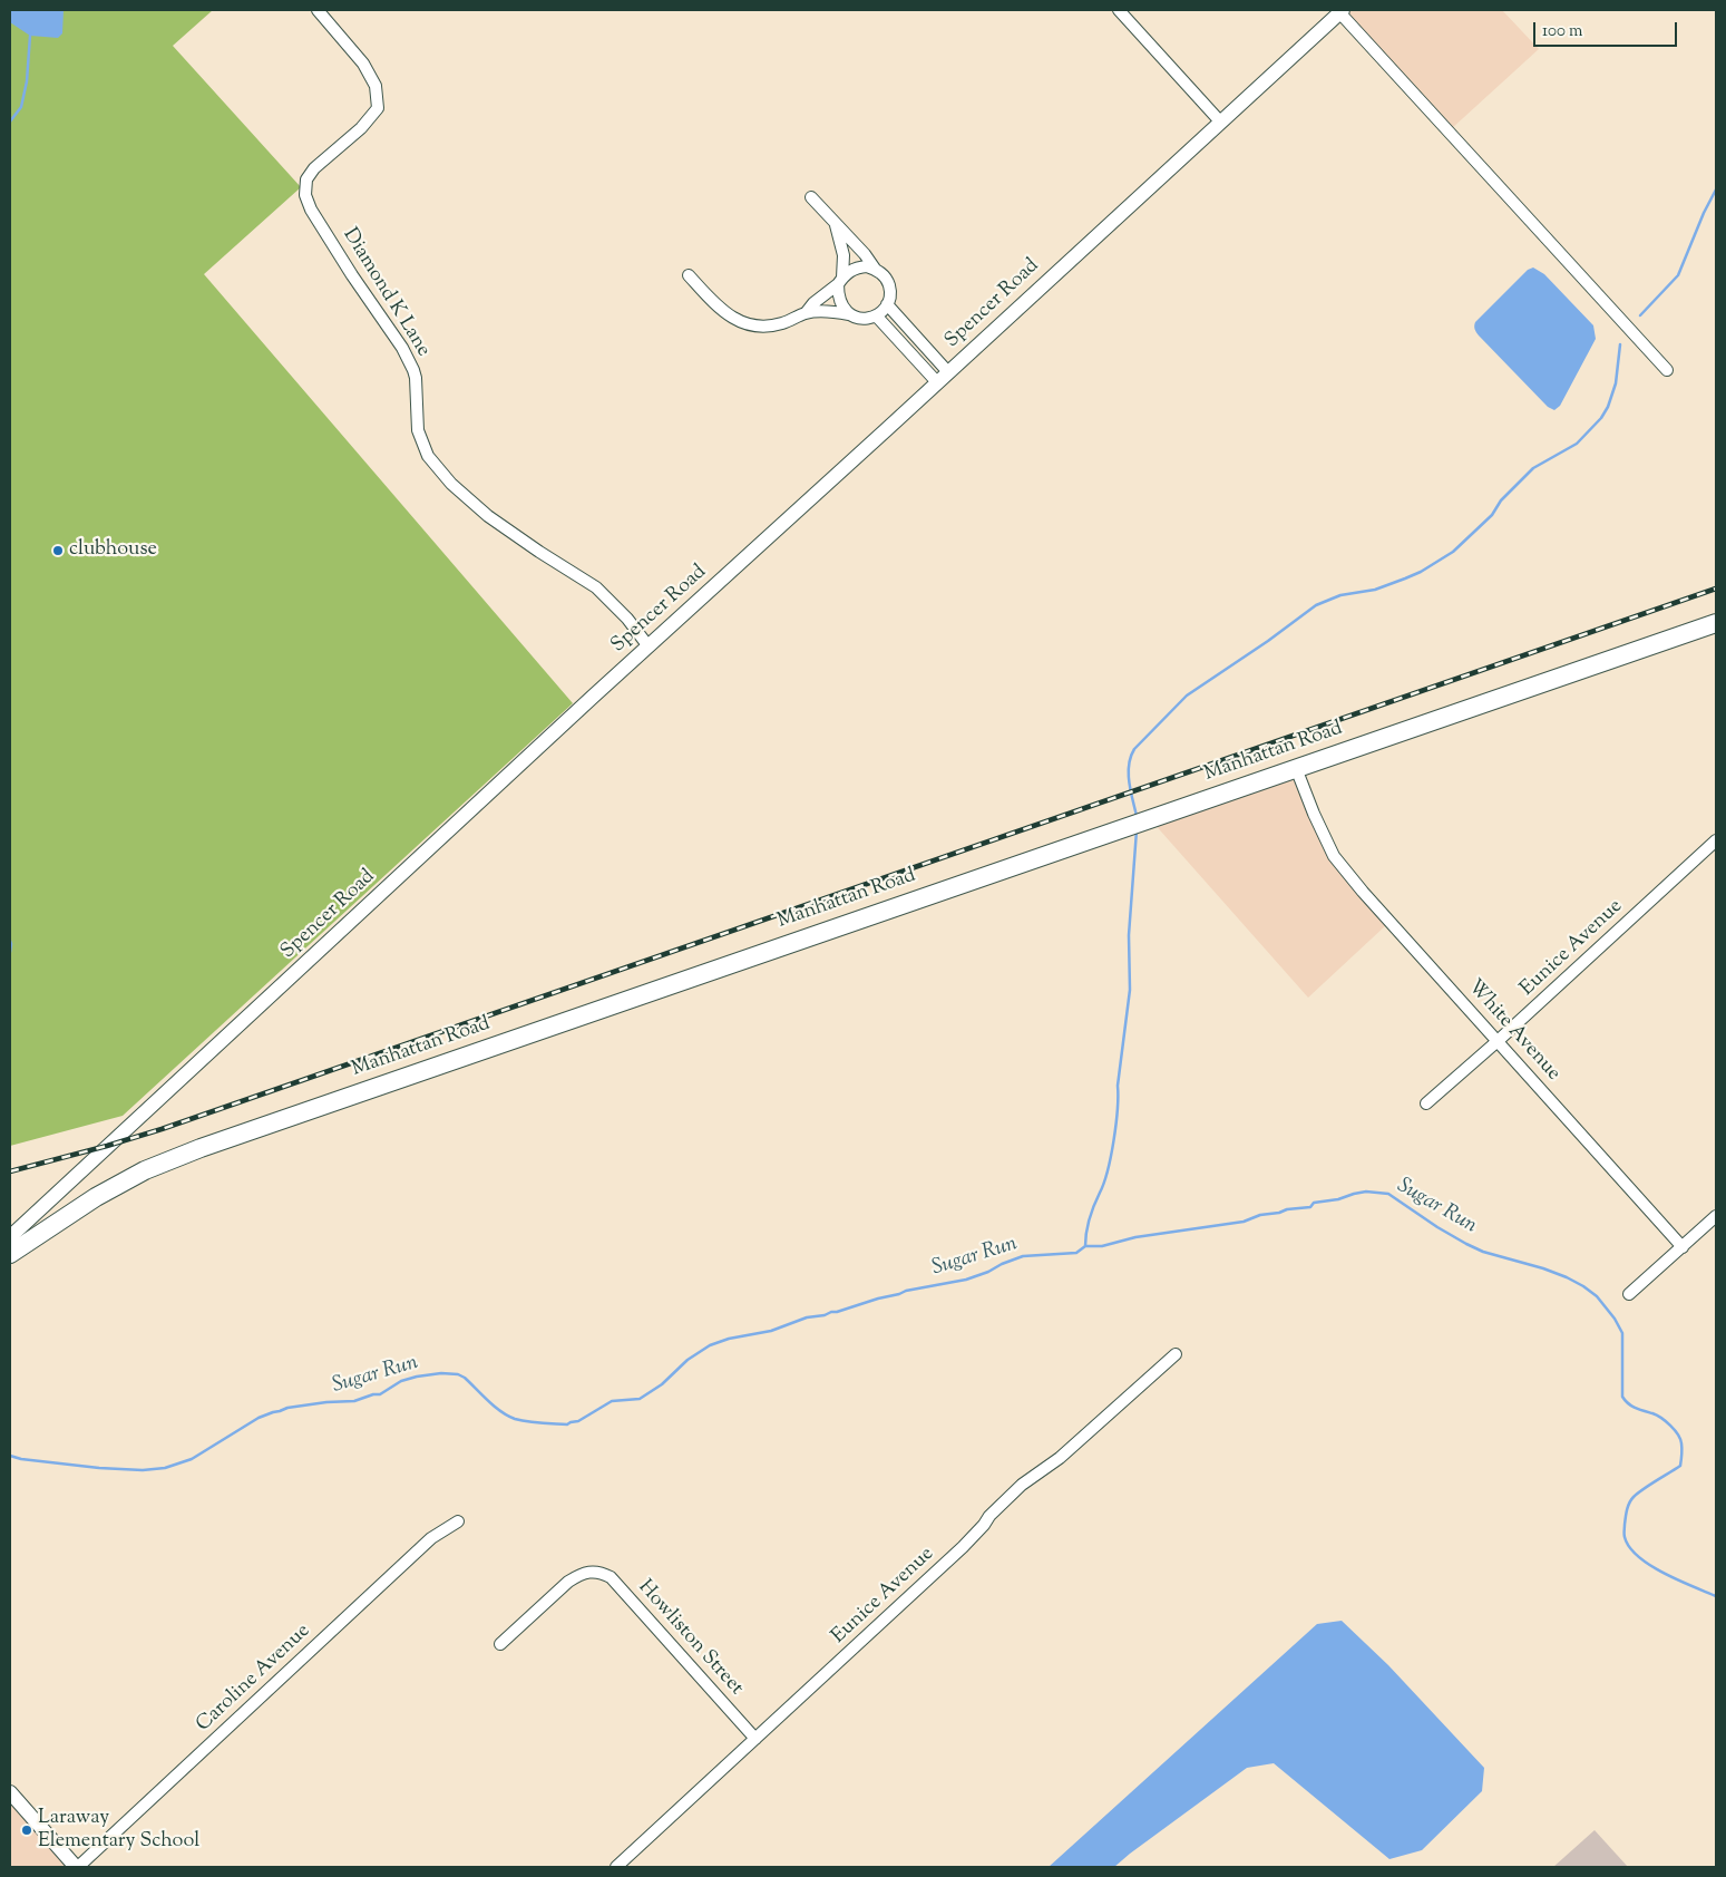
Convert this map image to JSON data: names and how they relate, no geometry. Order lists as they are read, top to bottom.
{
  "streets": {
    "main road": ["Manhattan Road"],
    "street": [
      "Diamond K Lane",
      "Spencer Road",
      "Eunice Avenue",
      "White Avenue",
      "Howliston Street",
      "Caroline Avenue"
    ]
  },
  "crossings": [
    ["Diamond K Lane", "Spencer Road"],
    ["Manhattan Road", "White Avenue"],
    ["Eunice Avenue", "White Avenue"],
    ["Eunice Avenue", "Howliston Street"]
  ],
  "water": ["Sugar Run"],
  "places": ["clubhouse", "Laraway Elementary School"],
  "scale_bar": "100 m"
}
